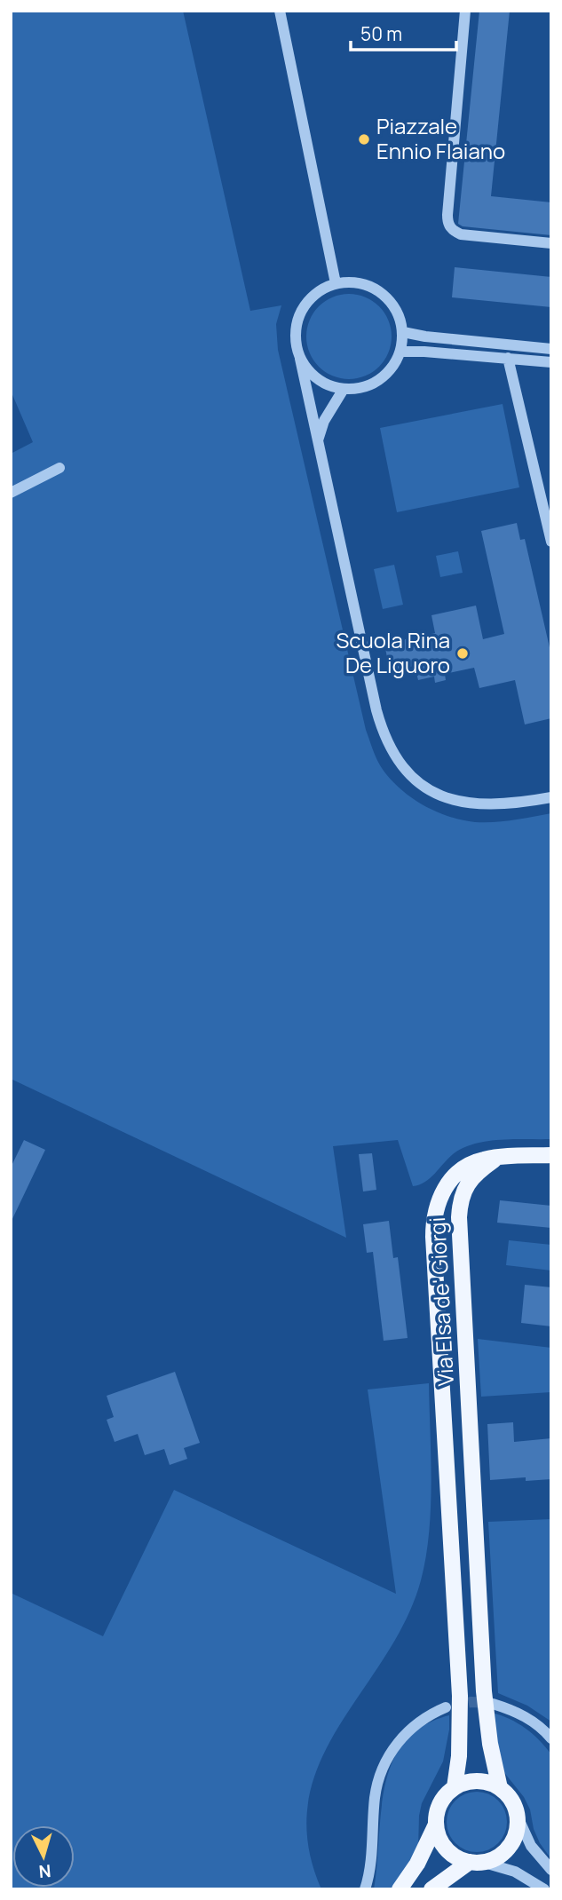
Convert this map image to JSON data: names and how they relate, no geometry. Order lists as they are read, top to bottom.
{
  "streets": {
    "main road": ["Via Elsa de' Giorgi"]
  },
  "places": ["Piazzale Ennio Flaiano", "Scuola Rina De Liguoro"],
  "scale_bar": "50 m",
  "north": "bottom"
}
